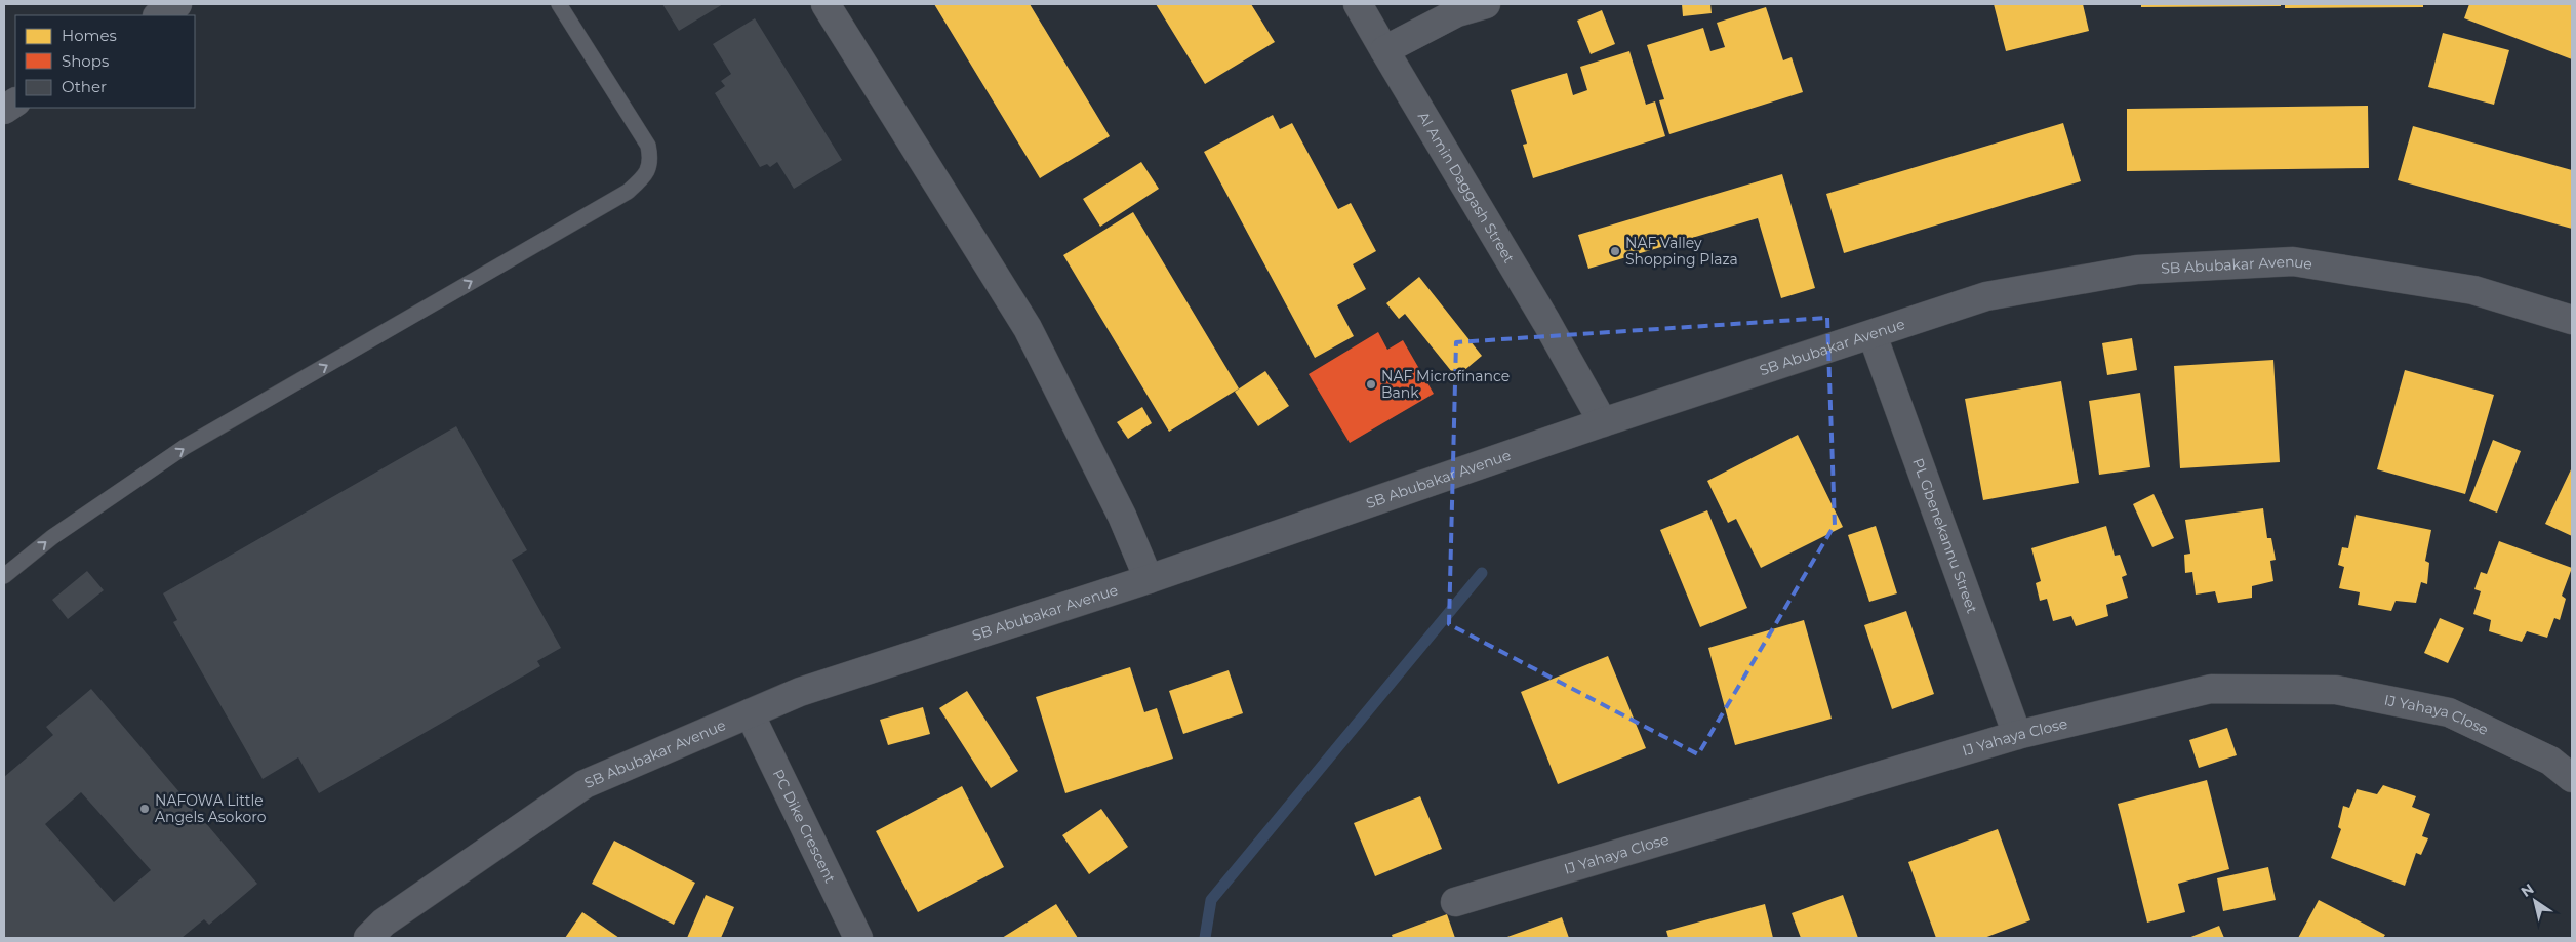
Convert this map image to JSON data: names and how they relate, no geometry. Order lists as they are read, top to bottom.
{
  "streets": {
    "street": [
      "Al Amin Daggash Street",
      "SB Abubakar Avenue",
      "PL Gbenekannu Street",
      "IJ Yahaya Close",
      "PC Dike Crescent"
    ]
  },
  "crossings": [
    ["Al Amin Daggash Street", "SB Abubakar Avenue"],
    ["SB Abubakar Avenue", "PL Gbenekannu Street"],
    ["SB Abubakar Avenue", "PC Dike Crescent"],
    ["PL Gbenekannu Street", "IJ Yahaya Close"]
  ],
  "places": ["NAF Valley Shopping Plaza", "NAF Microfinance Bank", "NAFOWA Little Angels Asokoro"],
  "legend": ["Homes", "Shops", "Other"],
  "north": "top left"
}
